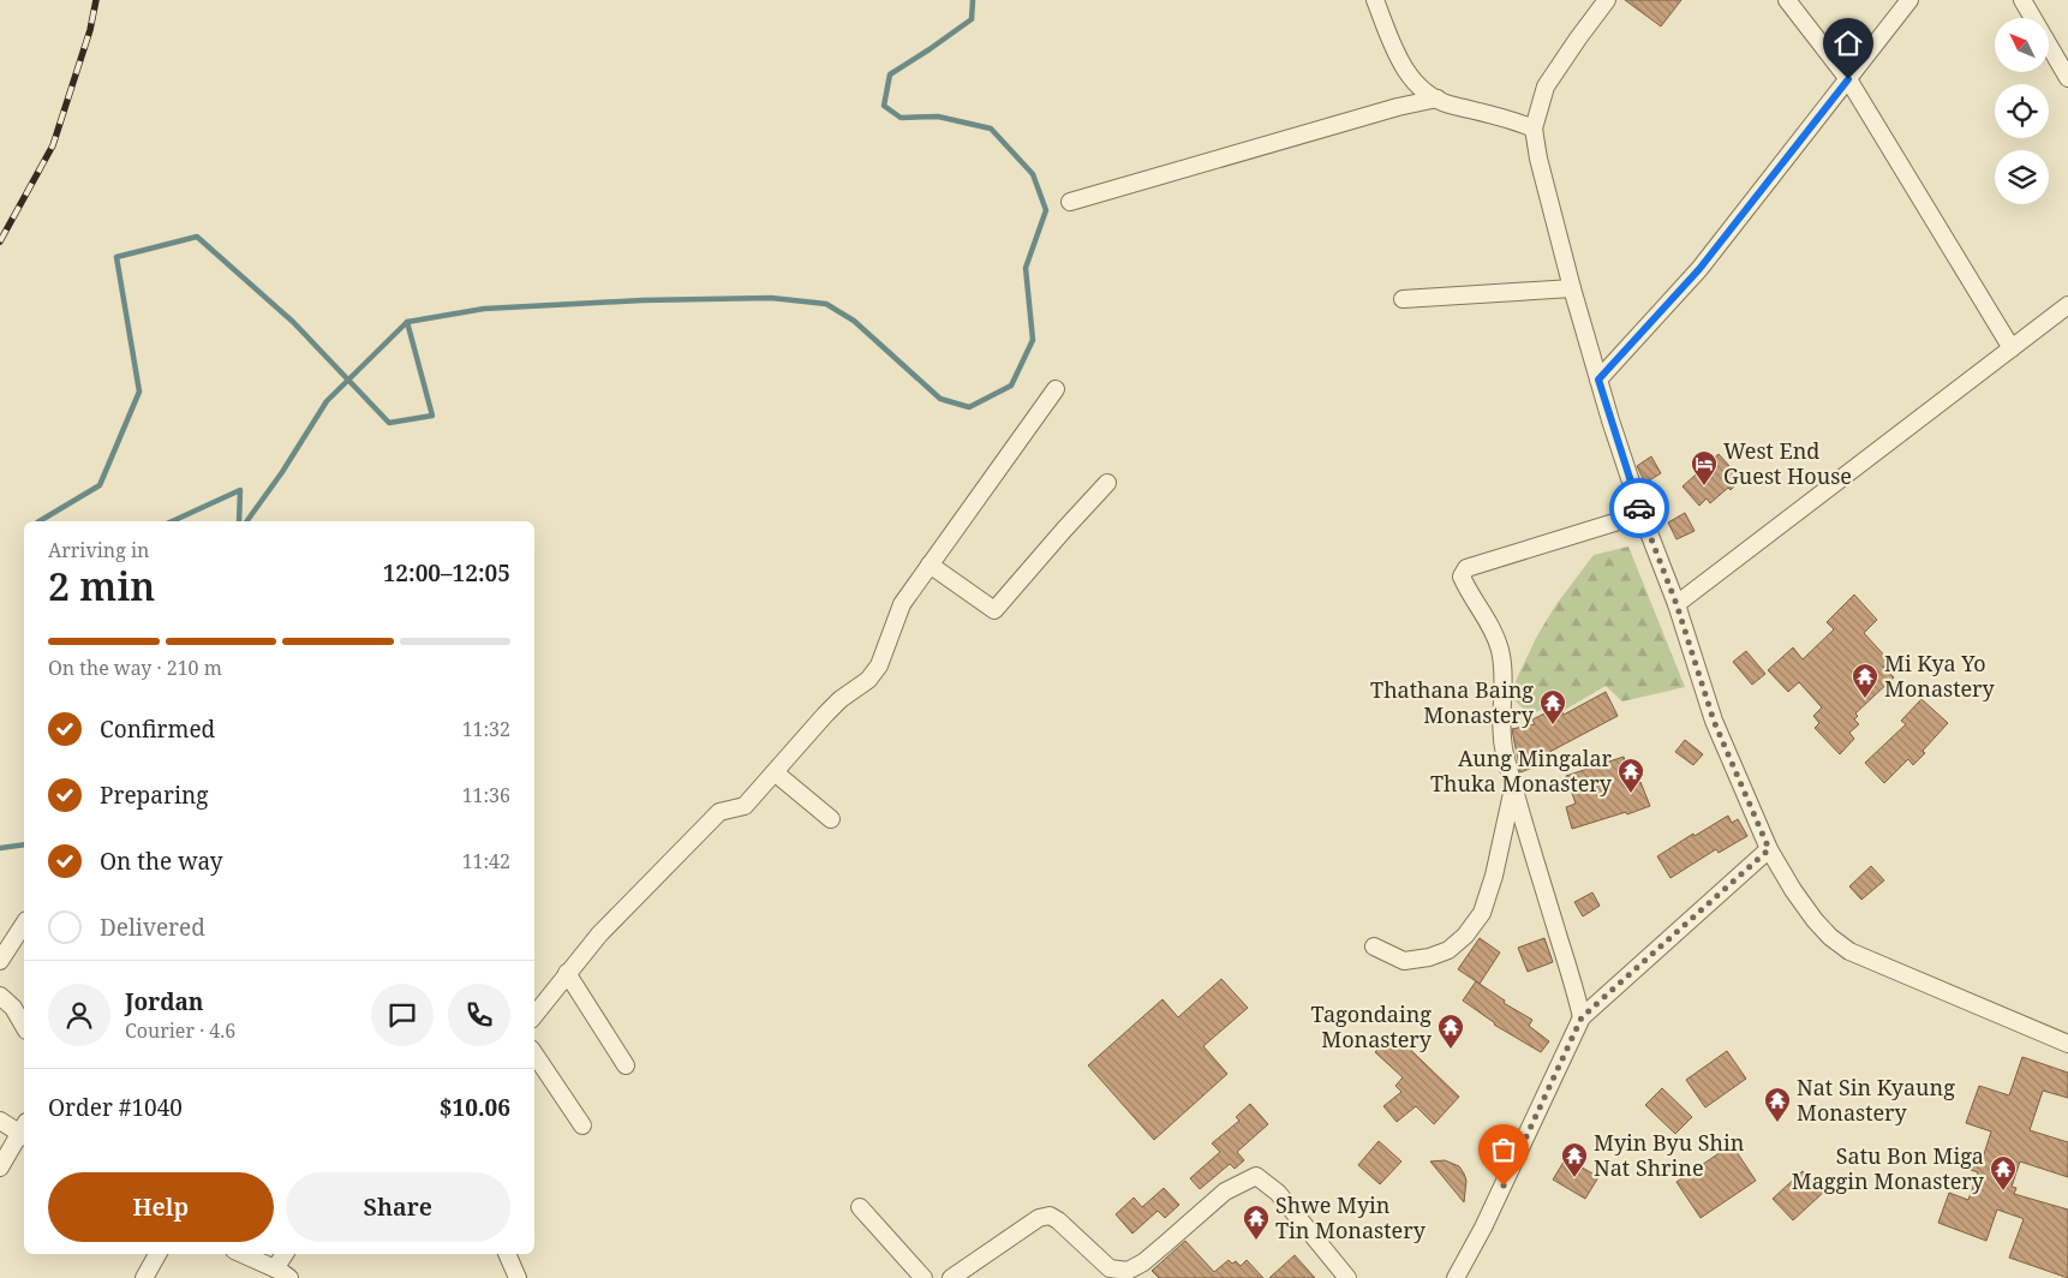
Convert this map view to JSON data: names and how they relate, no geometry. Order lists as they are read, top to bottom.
{
  "places": {
    "hotel": ["West End Guest House"],
    "temple": [
      "Mi Kya Yo Monastery",
      "Thathana Baing Monastery",
      "Aung Mingalar Thuka Monastery",
      "Tagondaing Monastery",
      "Nat Sin Kyaung Monastery",
      "Myin Byu Shin Nat Shrine",
      "Satu Bon Miga Maggin Monastery",
      "Shwe Myin Tin Monastery"
    ]
  },
  "north": "top left",
  "page": {
    "heading": ["2 min", "Arriving in", "12:00–12:05"],
    "panel": [
      "Jordan",
      "Courier · 4.6",
      "Order #1040",
      "$10.06"
    ],
    "bar": "On the way · 210 m",
    "list": [
      ["Confirmed", "11:32"],
      ["Preparing", "11:36"],
      ["On the way", "11:42"],
      "Delivered"
    ],
    "buttons": ["Help", "Share"]
  }
}
